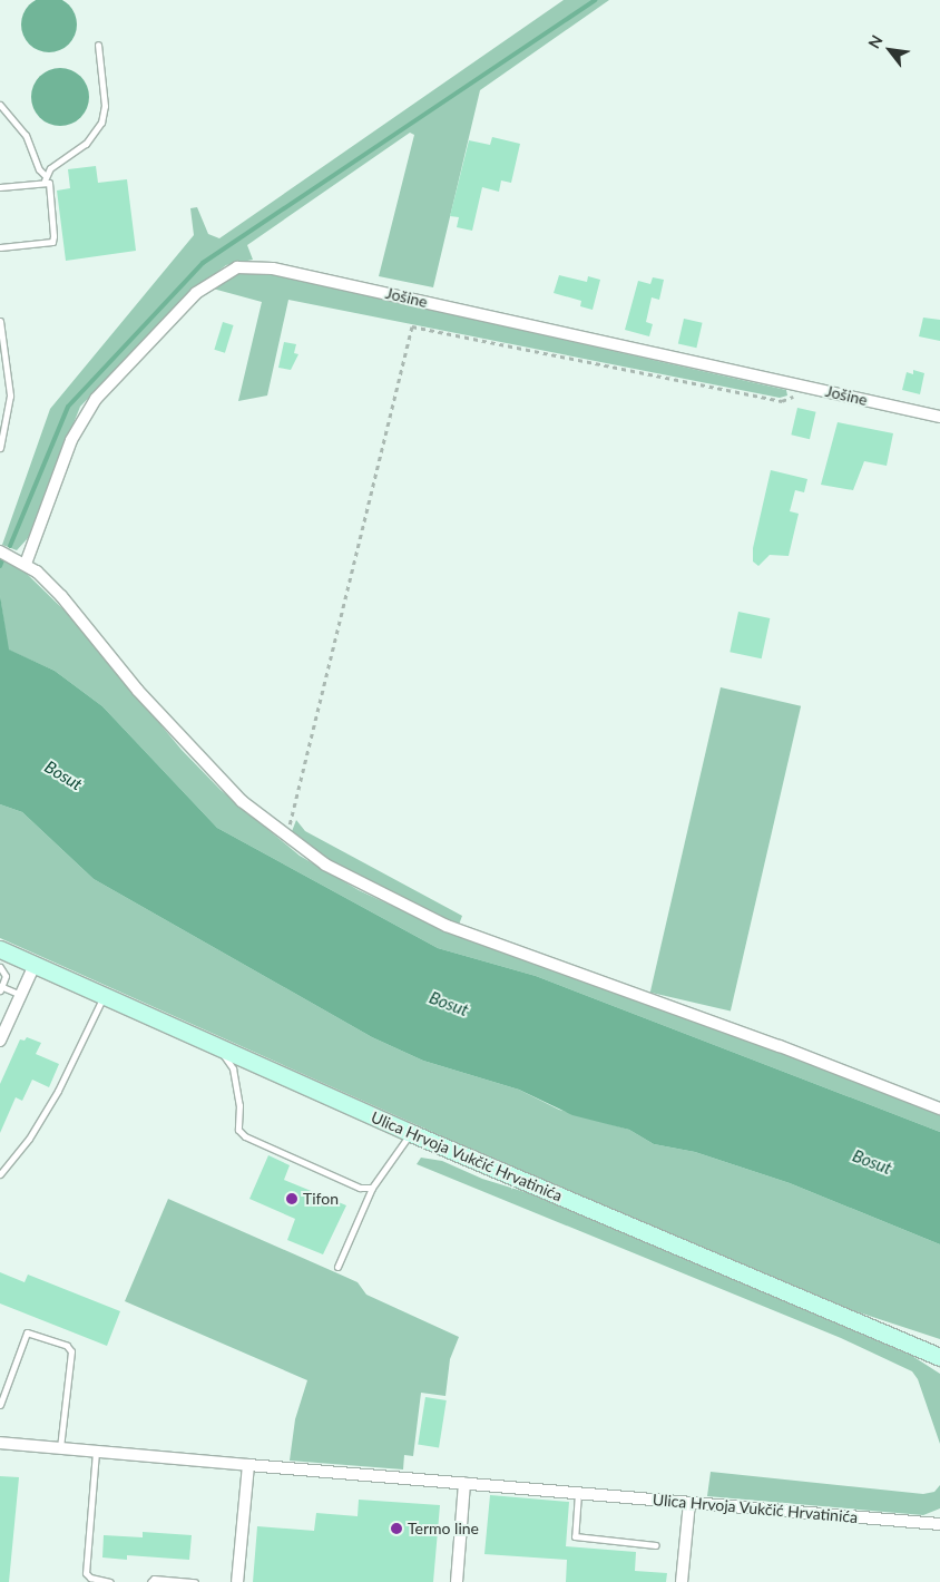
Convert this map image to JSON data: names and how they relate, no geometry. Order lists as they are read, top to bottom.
{
  "streets": {
    "main road": ["Ulica Hrvoja Vukčić Hrvatinića"],
    "street": ["Jošine"]
  },
  "water": ["Bosut"],
  "places": ["Tifon", "Termo line"],
  "north": "top left"
}
